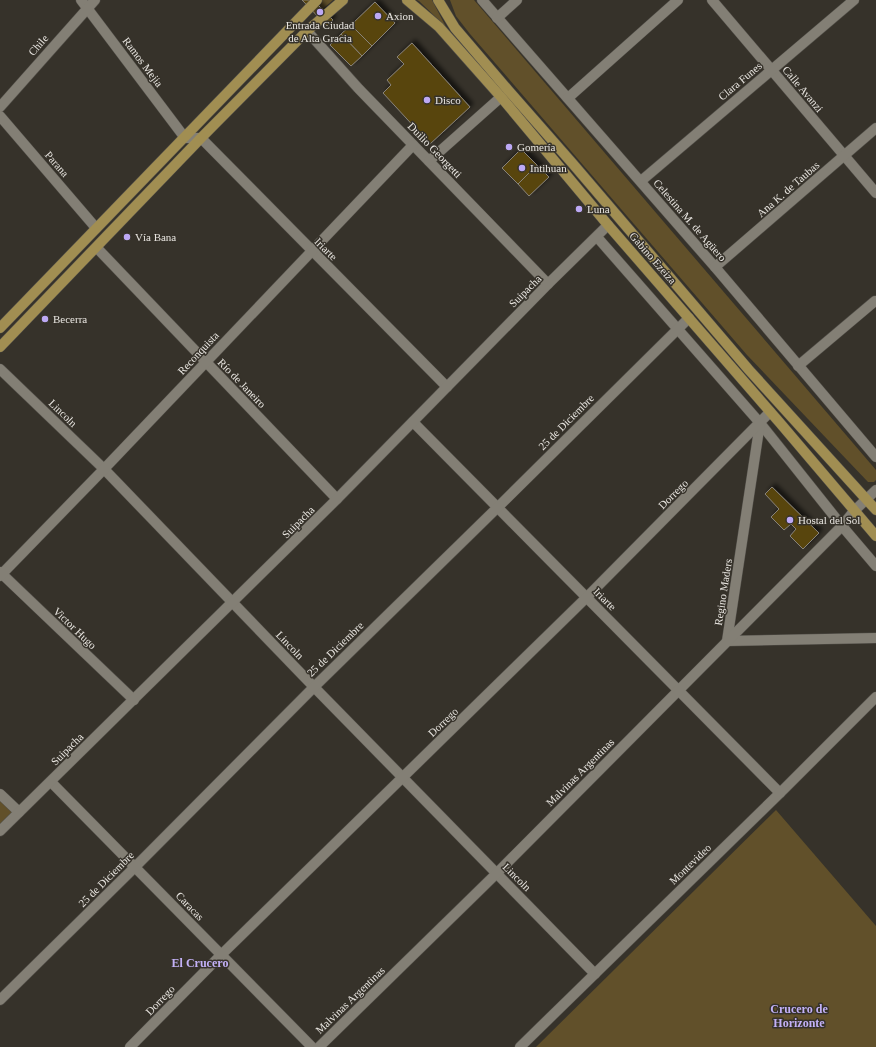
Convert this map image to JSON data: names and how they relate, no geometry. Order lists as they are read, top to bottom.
{
  "streets": {
    "main road": ["Gabino Ezeiza"],
    "street": [
      "Chile",
      "Ramos Mejia",
      "Clara Funes",
      "Calle Avanzi",
      "Duilio Georgetti",
      "Parana",
      "Ana K. de Taubas",
      "Celestina M. de Agüero",
      "Iriarte",
      "Suipacha",
      "Reconquista",
      "Río de Janeiro",
      "Lincoln",
      "25 de Diciembre",
      "Dorrego",
      "Regino Maders",
      "Victor Hugo",
      "Malvinas Argentinas",
      "Montevideo",
      "Caracas"
    ]
  },
  "crossings": [
    ["Chile", "Ramos Mejia"],
    ["Clara Funes", "Calle Avanzi"],
    ["Clara Funes", "Celestina M. de Agüero"],
    ["Calle Avanzi", "Ana K. de Taubas"],
    ["Duilio Georgetti", "Suipacha"],
    ["Duilio Georgetti", "Reconquista"],
    ["Ana K. de Taubas", "Celestina M. de Agüero"],
    ["Iriarte", "Suipacha"],
    ["Iriarte", "Reconquista"],
    ["Iriarte", "25 de Diciembre"],
    ["Iriarte", "Dorrego"],
    ["Iriarte", "Malvinas Argentinas"],
    ["Iriarte", "Montevideo"],
    ["Gabino Ezeiza", "Suipacha"],
    ["Gabino Ezeiza", "25 de Diciembre"],
    ["Gabino Ezeiza", "Dorrego"],
    ["Gabino Ezeiza", "Malvinas Argentinas"],
    ["Suipacha", "Río de Janeiro"],
    ["Suipacha", "Lincoln"],
    ["Suipacha", "Victor Hugo"],
    ["Suipacha", "Caracas"],
    ["Reconquista", "Río de Janeiro"],
    ["Reconquista", "Lincoln"],
    ["Reconquista", "Victor Hugo"],
    ["Lincoln", "25 de Diciembre"],
    ["Lincoln", "Dorrego"],
    ["Lincoln", "Malvinas Argentinas"],
    ["Lincoln", "Montevideo"],
    ["25 de Diciembre", "Caracas"],
    ["Dorrego", "Regino Maders"],
    ["Dorrego", "Caracas"],
    ["Regino Maders", "Malvinas Argentinas"]
  ],
  "districts": ["El Crucero", "Crucero de Horizonte"],
  "places": [
    "Entrada Ciudad de Alta Gracia",
    "Axion",
    "Disco",
    "Gomería",
    "Intihuan",
    "Luna",
    "Vía Bana",
    "Becerra",
    "Hostal del Sol"
  ]
}
